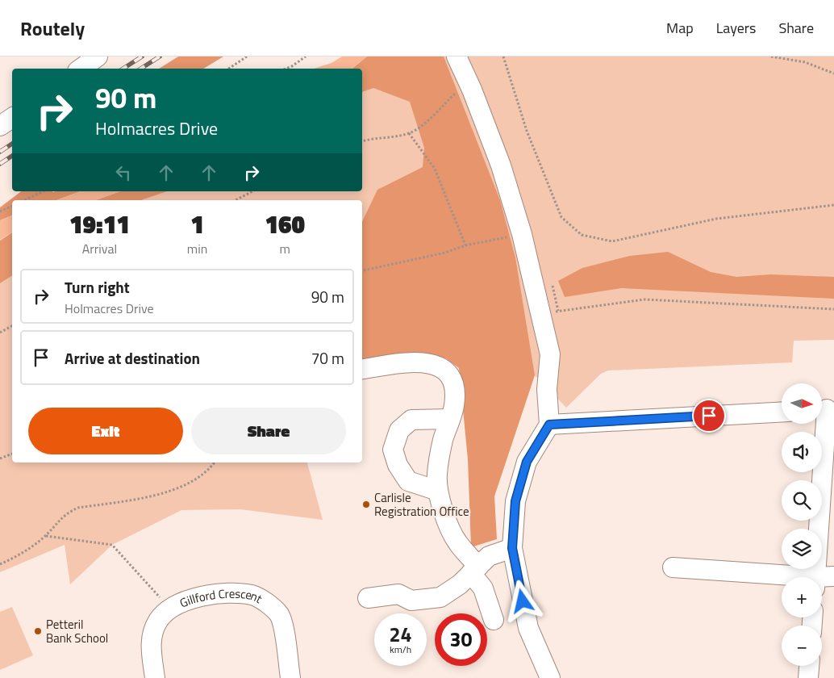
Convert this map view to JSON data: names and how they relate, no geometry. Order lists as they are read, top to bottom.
{
  "streets": {
    "street": ["Gillford Crescent"]
  },
  "places": ["Carlisle Registration Office", "Petteril Bank School"],
  "north": "right",
  "page": {
    "header": "Routely",
    "nav": ["Map", "Layers", "Share"],
    "turn": ["90 m", "Holmacres Drive"],
    "eta": [
      "19:11",
      "Arrival",
      "1",
      "min",
      "160",
      "m"
    ],
    "list": [
      {
        "name": "Turn right",
        "note": "Holmacres Drive",
        "value": "90 m"
      },
      {
        "name": "Arrive at destination",
        "value": "70 m"
      }
    ],
    "map_buttons": ["+", "−"],
    "buttons": ["Exit", "Share"],
    "speed": "24 km/h",
    "limit": "30"
  }
}
